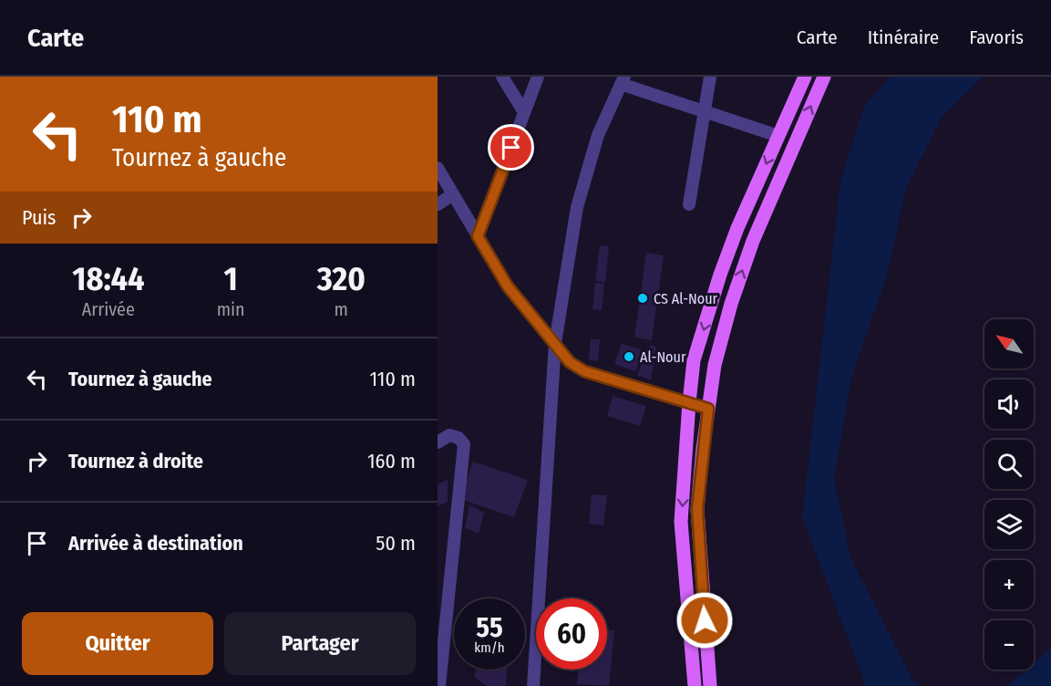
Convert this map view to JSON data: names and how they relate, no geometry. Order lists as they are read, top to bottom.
{
  "places": ["CS Al-Nour", "Al-Nour"],
  "north": "top left",
  "page": {
    "header": "Carte",
    "nav": ["Carte", "Itinéraire", "Favoris"],
    "turn": ["110 m", "Tournez à gauche"],
    "then": "Puis",
    "eta": [
      "18:44",
      "Arrivée",
      "1",
      "min",
      "320",
      "m"
    ],
    "map_buttons": ["+", "−"],
    "list": [
      {
        "name": "Tournez à gauche",
        "value": "110 m"
      },
      {
        "name": "Tournez à droite",
        "value": "160 m"
      },
      {
        "name": "Arrivée à destination",
        "value": "50 m"
      }
    ],
    "speed": "55 km/h",
    "limit": "60",
    "buttons": ["Quitter", "Partager"]
  }
}
